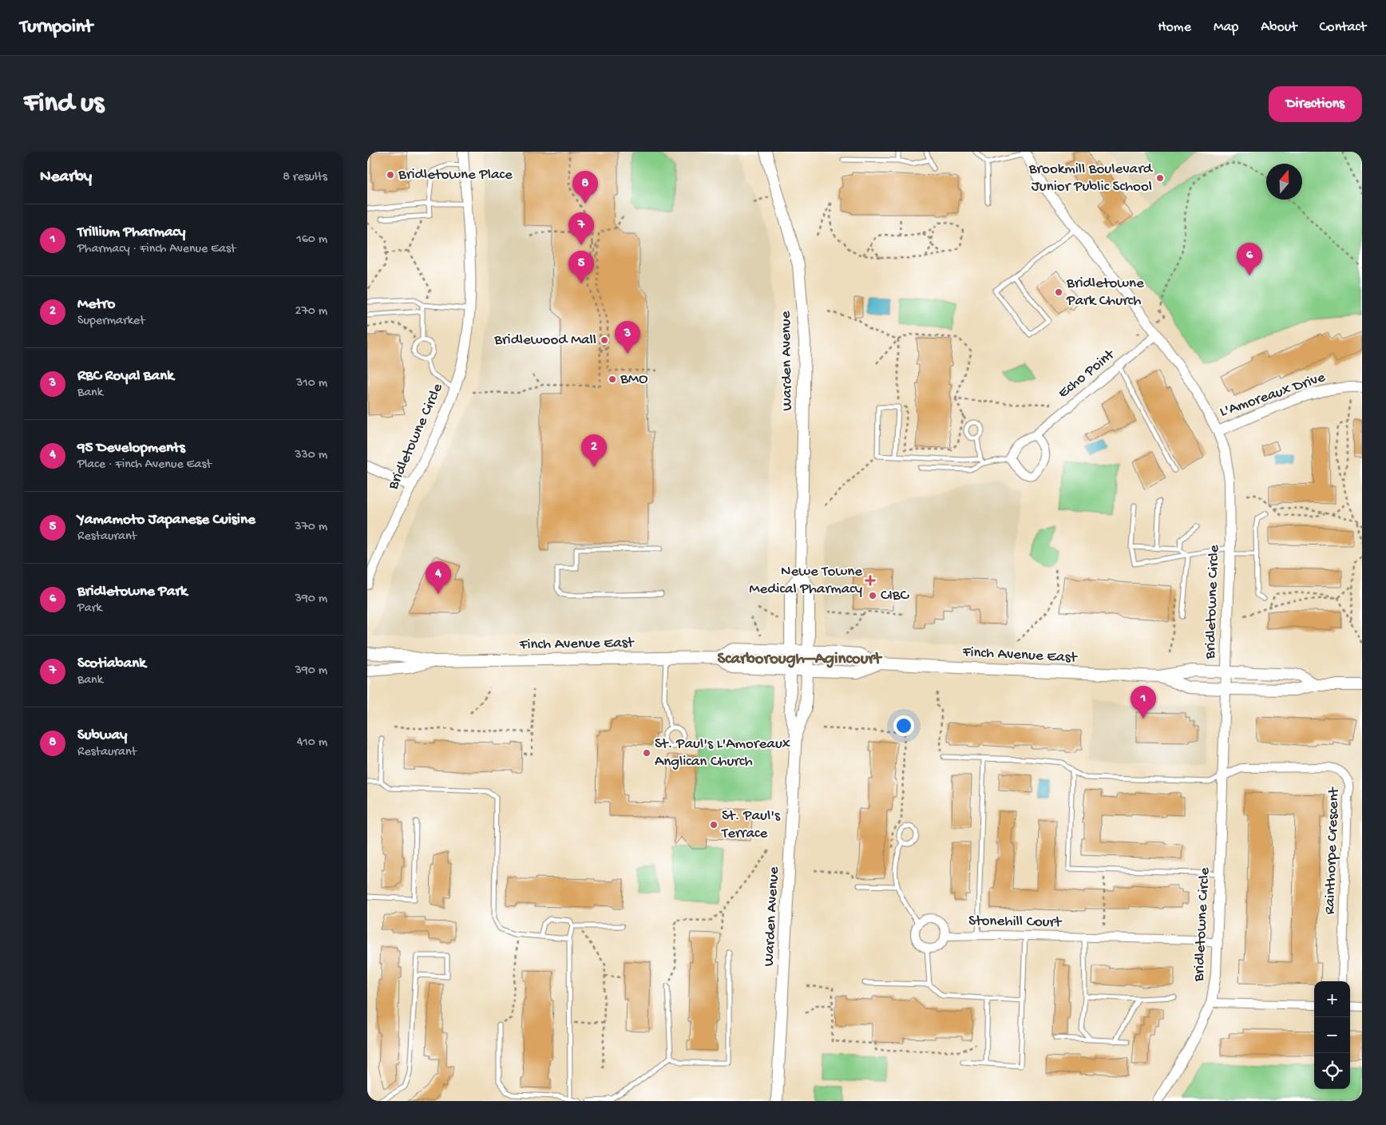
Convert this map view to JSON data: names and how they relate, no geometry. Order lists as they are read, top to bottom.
{
  "streets": {
    "main road": ["Warden Avenue", "Finch Avenue East"],
    "street": [
      "Echo Point",
      "L'Amoreaux Drive",
      "Bridletowne Circle",
      "Rainthorpe Crescent",
      "Stonehill Court"
    ]
  },
  "crossings": [
    ["Warden Avenue", "Finch Avenue East"],
    ["Echo Point", "Bridletowne Circle"],
    ["L'Amoreaux Drive", "Bridletowne Circle"],
    ["Bridletowne Circle", "Finch Avenue East"],
    ["Bridletowne Circle", "Rainthorpe Crescent"],
    ["Bridletowne Circle", "Stonehill Court"]
  ],
  "districts": ["Scarborough–Agincourt"],
  "places": {
    "other": [
      "Bridletowne Place",
      "Brookmill Boulevard Junior Public School",
      "Bridletowne Park Church",
      "Bridlewood Mall",
      "BMO",
      "CIBC",
      "St. Paul's L'Amoreaux Anglican Church",
      "St. Paul's Terrace"
    ],
    "health": ["Newe Towne Medical Pharmacy"]
  },
  "north": "top",
  "page": {
    "header": "Turnpoint",
    "nav": [
      "Home",
      "Map",
      "About",
      "Contact"
    ],
    "buttons": "Directions",
    "title": "Find us",
    "heading": ["Nearby", "8 results"],
    "pins": [
      "8",
      "7",
      "6",
      "5",
      "3",
      "2",
      "4",
      "1"
    ],
    "list": [
      {
        "mark": "1",
        "name": "Trillium Pharmacy",
        "note": "Pharmacy · Finch Avenue East",
        "value": "160 m"
      },
      {
        "mark": "2",
        "name": "Metro",
        "note": "Supermarket",
        "value": "270 m"
      },
      {
        "mark": "3",
        "name": "RBC Royal Bank",
        "note": "Bank",
        "value": "310 m"
      },
      {
        "mark": "4",
        "name": "95 Developments",
        "note": "Place · Finch Avenue East",
        "value": "330 m"
      },
      {
        "mark": "5",
        "name": "Yamamoto Japanese Cuisine",
        "note": "Restaurant",
        "value": "370 m"
      },
      {
        "mark": "6",
        "name": "Bridletowne Park",
        "note": "Park",
        "value": "390 m"
      },
      {
        "mark": "7",
        "name": "Scotiabank",
        "note": "Bank",
        "value": "390 m"
      },
      {
        "mark": "8",
        "name": "Subway",
        "note": "Restaurant",
        "value": "410 m"
      }
    ],
    "map_buttons": ["+", "−"]
  }
}
